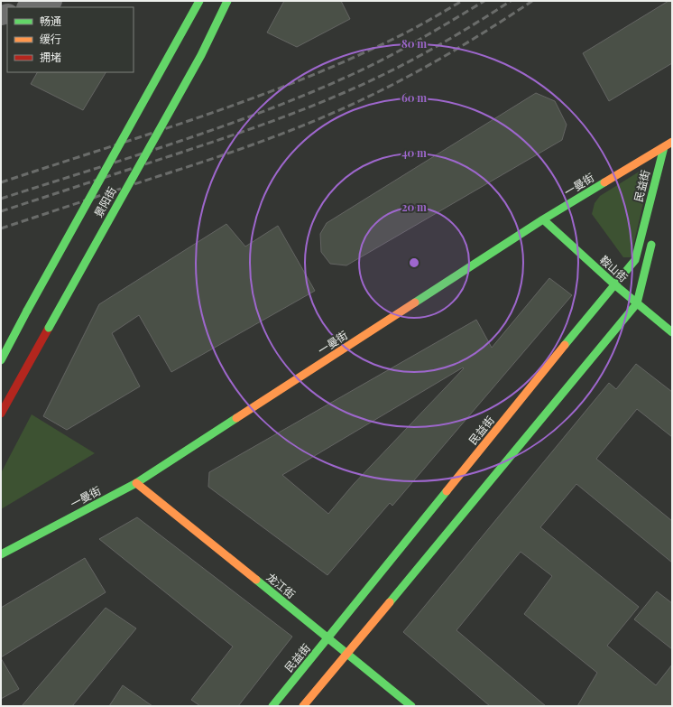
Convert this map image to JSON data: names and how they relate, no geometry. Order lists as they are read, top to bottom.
{
  "streets": {
    "main road": [
      "一曼街",
      "民益街",
      "景阳街",
      "鞍山街",
      "龙江街"
    ]
  },
  "crossings": [
    ["一曼街", "民益街"],
    ["一曼街", "鞍山街"],
    ["一曼街", "龙江街"],
    ["民益街", "鞍山街"],
    ["民益街", "龙江街"]
  ],
  "legend": ["畅通", "缓行", "拥堵"],
  "rings": [
    "80 m",
    "60 m",
    "40 m",
    "20 m"
  ]
}
